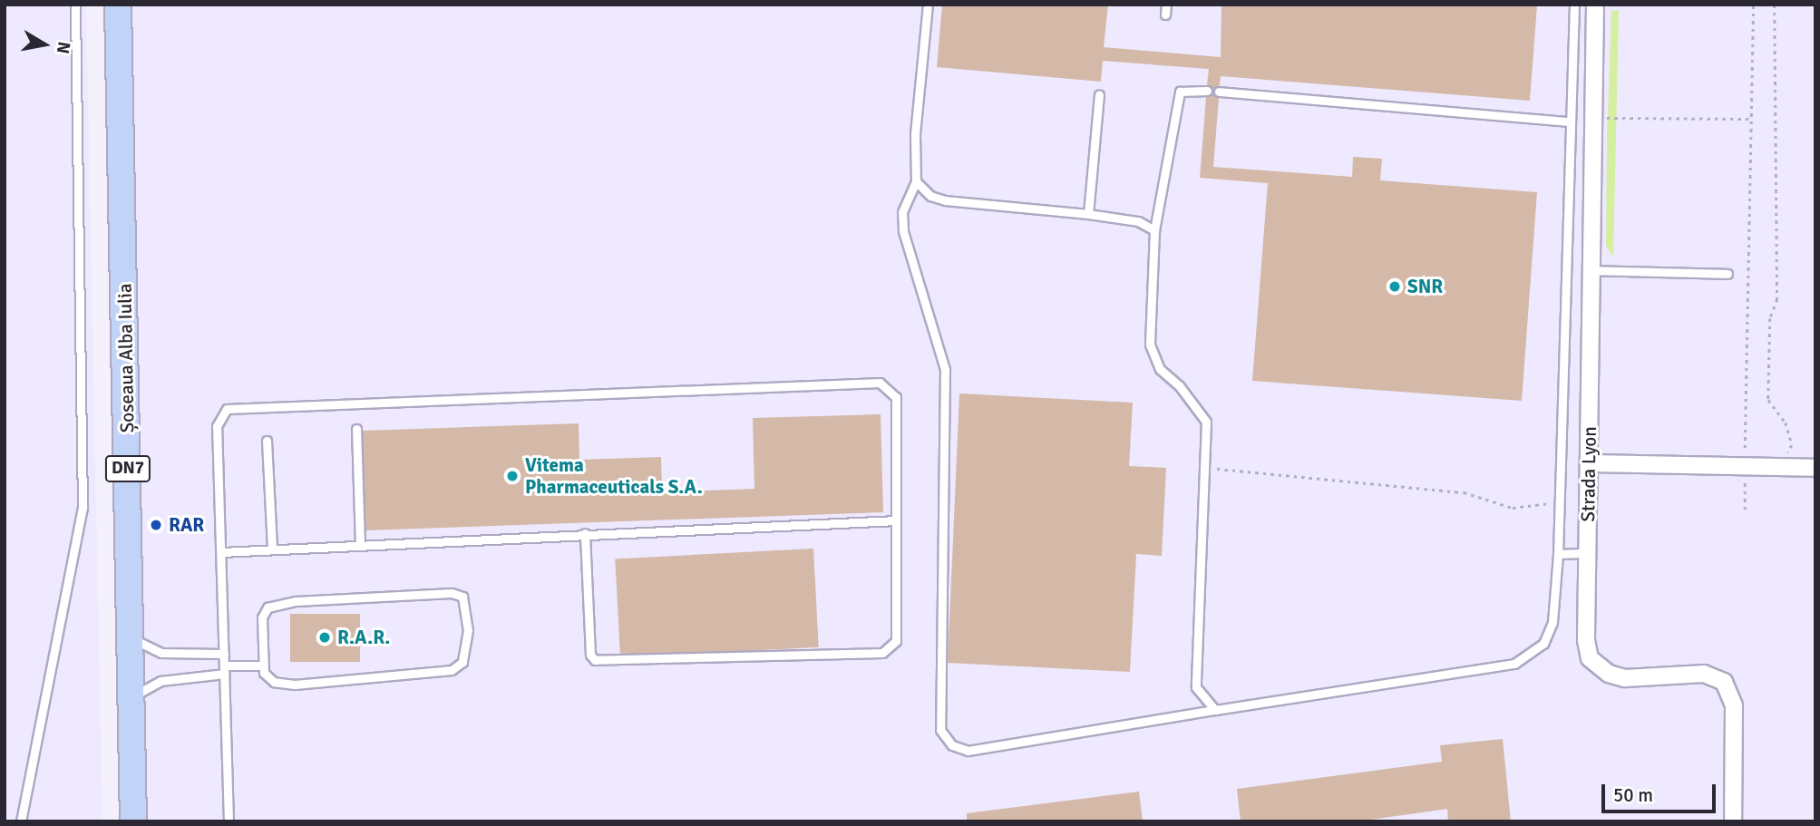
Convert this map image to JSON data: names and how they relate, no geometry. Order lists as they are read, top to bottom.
{
  "streets": {
    "main road": ["Șoseaua Alba Iulia", "DN7"],
    "street": ["Strada Lyon"]
  },
  "places": [
    "SNR",
    "Vitema Pharmaceuticals S.A.",
    "RAR",
    "R.A.R."
  ],
  "scale_bar": "50 m",
  "north": "right"
}
